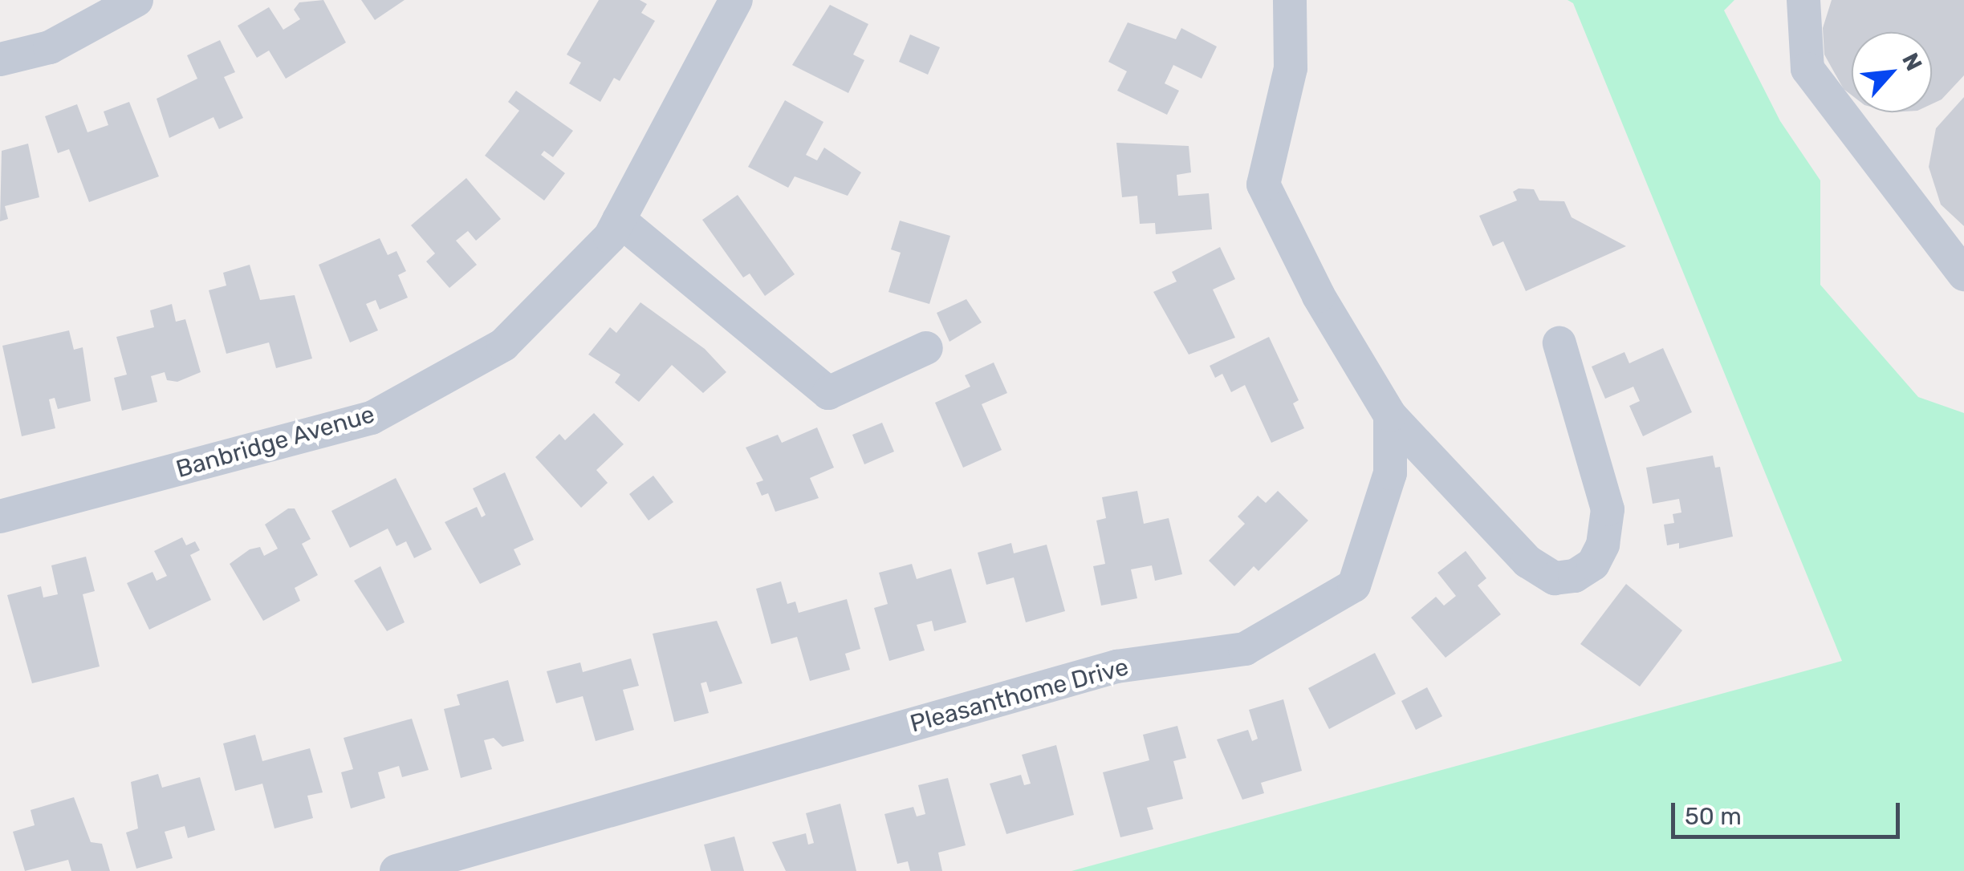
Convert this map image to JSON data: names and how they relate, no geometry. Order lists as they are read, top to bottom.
{
  "streets": {
    "street": ["Banbridge Avenue", "Pleasanthome Drive"]
  },
  "scale_bar": "50 m",
  "north": "top right"
}
